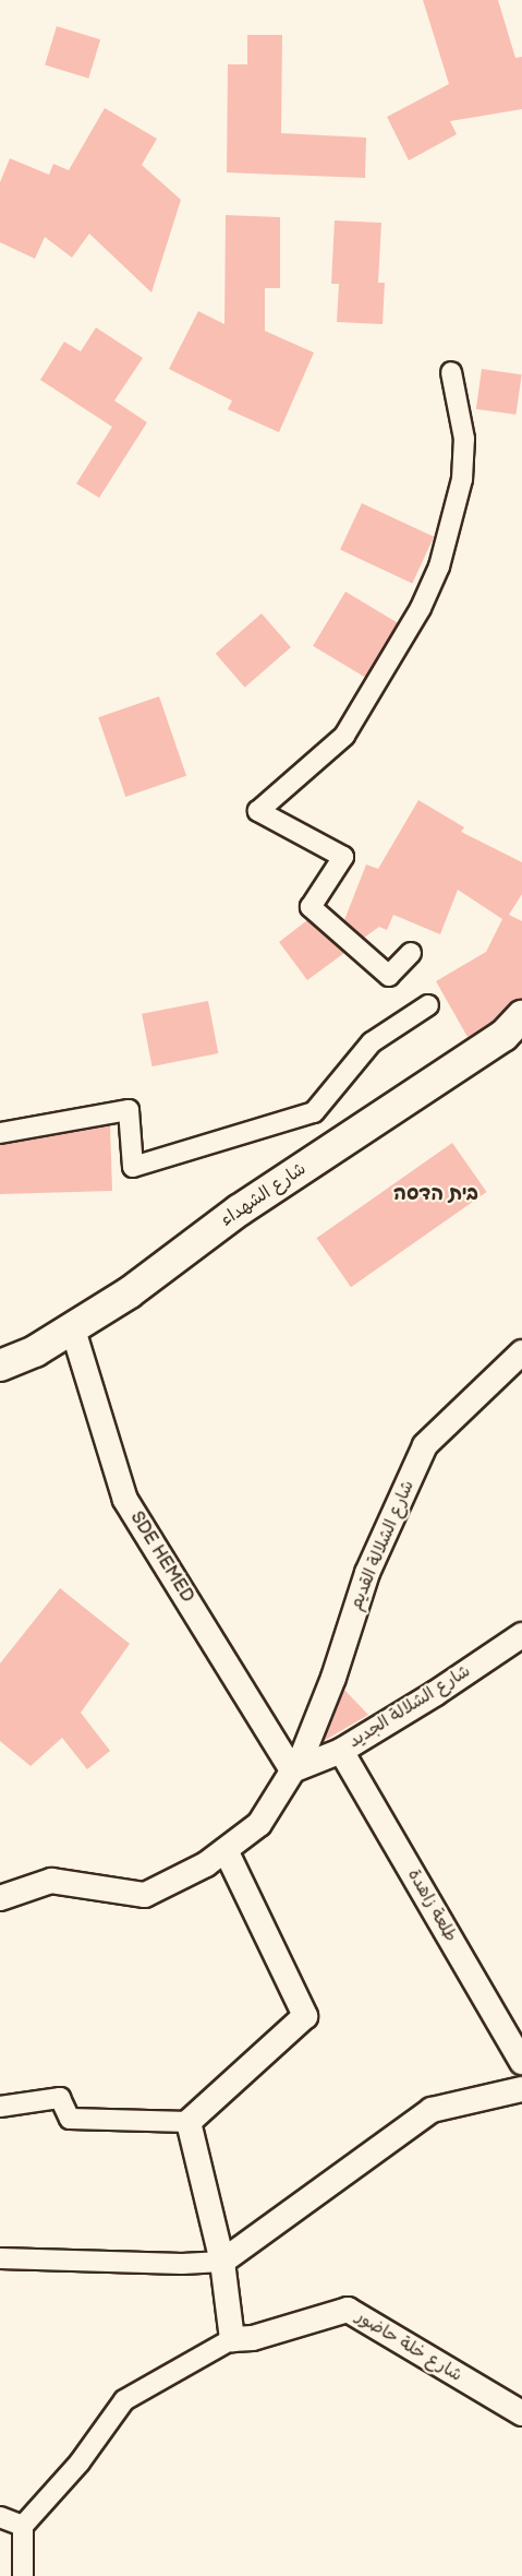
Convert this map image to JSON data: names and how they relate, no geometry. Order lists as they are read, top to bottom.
{
  "streets": {
    "street": [
      "شارع الشهداء",
      "شارع الشلالة القديم",
      "SDE HEMED",
      "شارع الشلالة الجديد",
      "طلعة زاهدة",
      "شارع خلة حاضور"
    ]
  },
  "crossings": [
    ["شارع الشهداء", "SDE HEMED"],
    ["شارع الشلالة القديم", "SDE HEMED"],
    ["شارع الشلالة القديم", "شارع الشلالة الجديد"],
    ["SDE HEMED", "شارع الشلالة الجديد"],
    ["شارع الشلالة الجديد", "طلعة زاهدة"]
  ],
  "districts": ["בית הדסה"]
}
